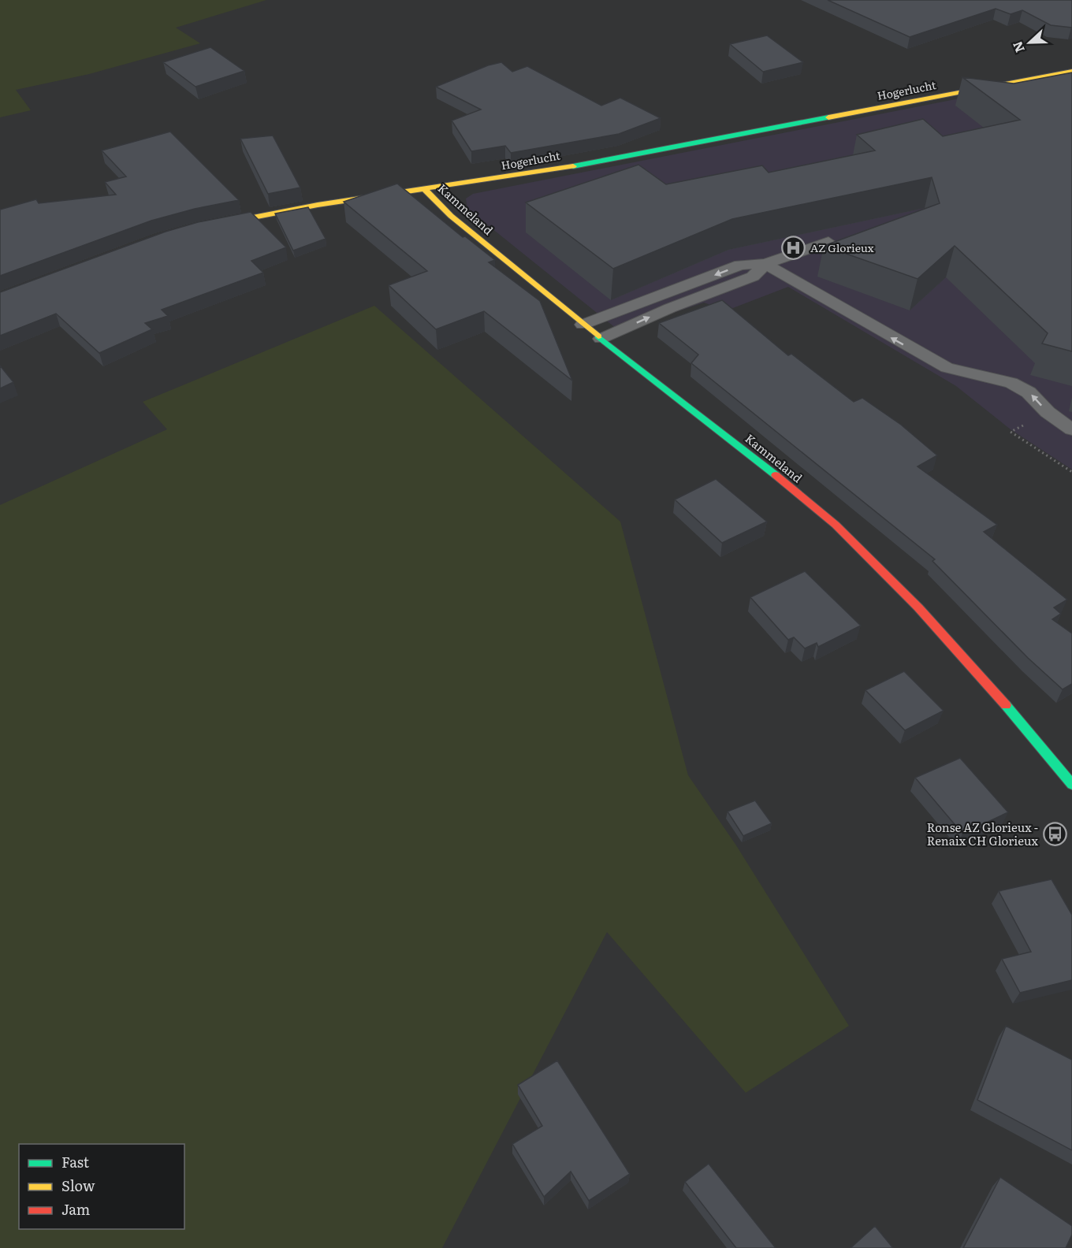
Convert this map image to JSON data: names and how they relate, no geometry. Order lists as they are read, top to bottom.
{
  "streets": {
    "street": ["Hogerlucht", "Kammeland"]
  },
  "crossings": [
    ["Hogerlucht", "Kammeland"]
  ],
  "places": {
    "hospital": ["AZ Glorieux"],
    "bus stop": ["Ronse AZ Glorieux - Renaix CH Glorieux"]
  },
  "legend": ["Fast", "Slow", "Jam"],
  "north": "left"
}
